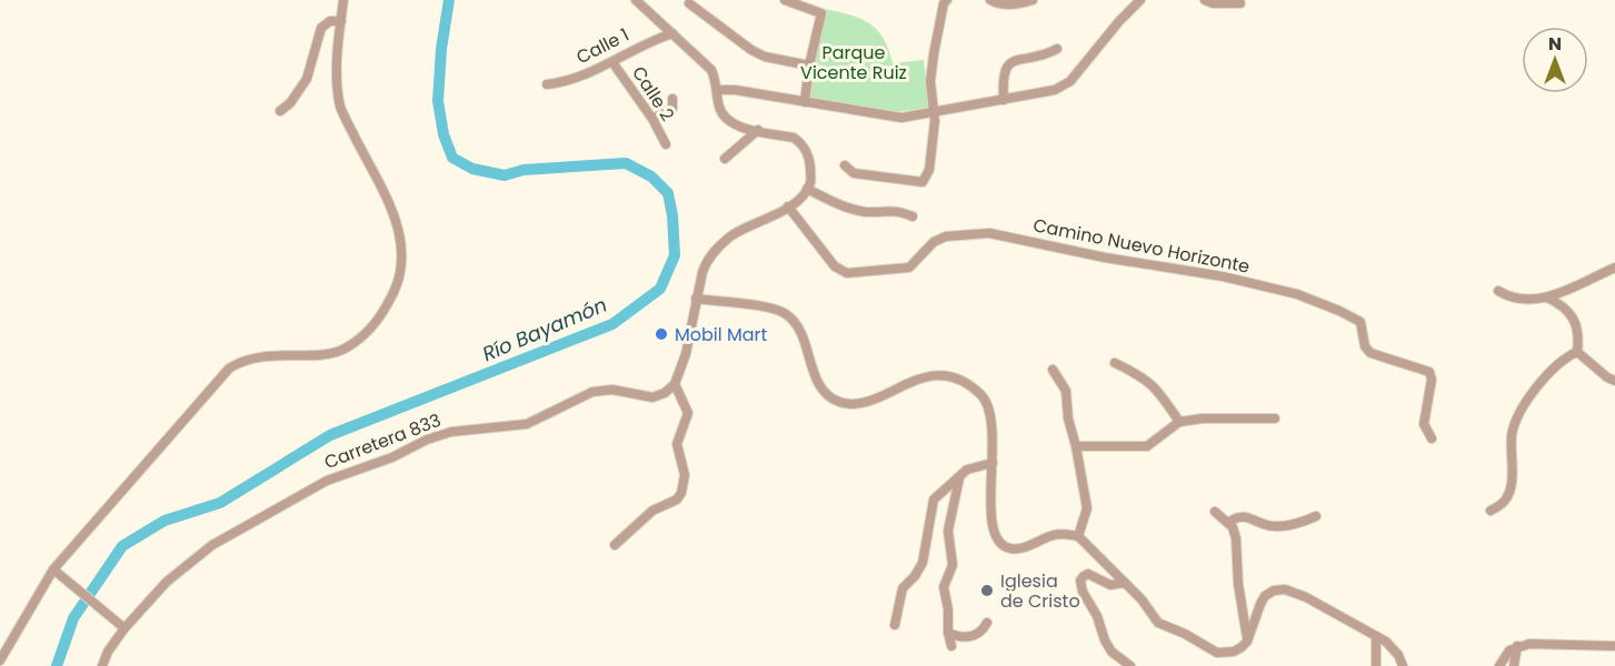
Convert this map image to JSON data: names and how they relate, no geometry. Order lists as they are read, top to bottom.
{
  "streets": {
    "street": [
      "Calle 1",
      "Calle 2",
      "Camino Nuevo Horizonte",
      "Carretera 833"
    ]
  },
  "crossings": [
    ["Calle 1", "Calle 2"]
  ],
  "water": ["Río Bayamón"],
  "parks": ["Parque Vicente Ruiz"],
  "places": ["Mobil Mart", "Iglesia de Cristo"],
  "north": "top"
}
